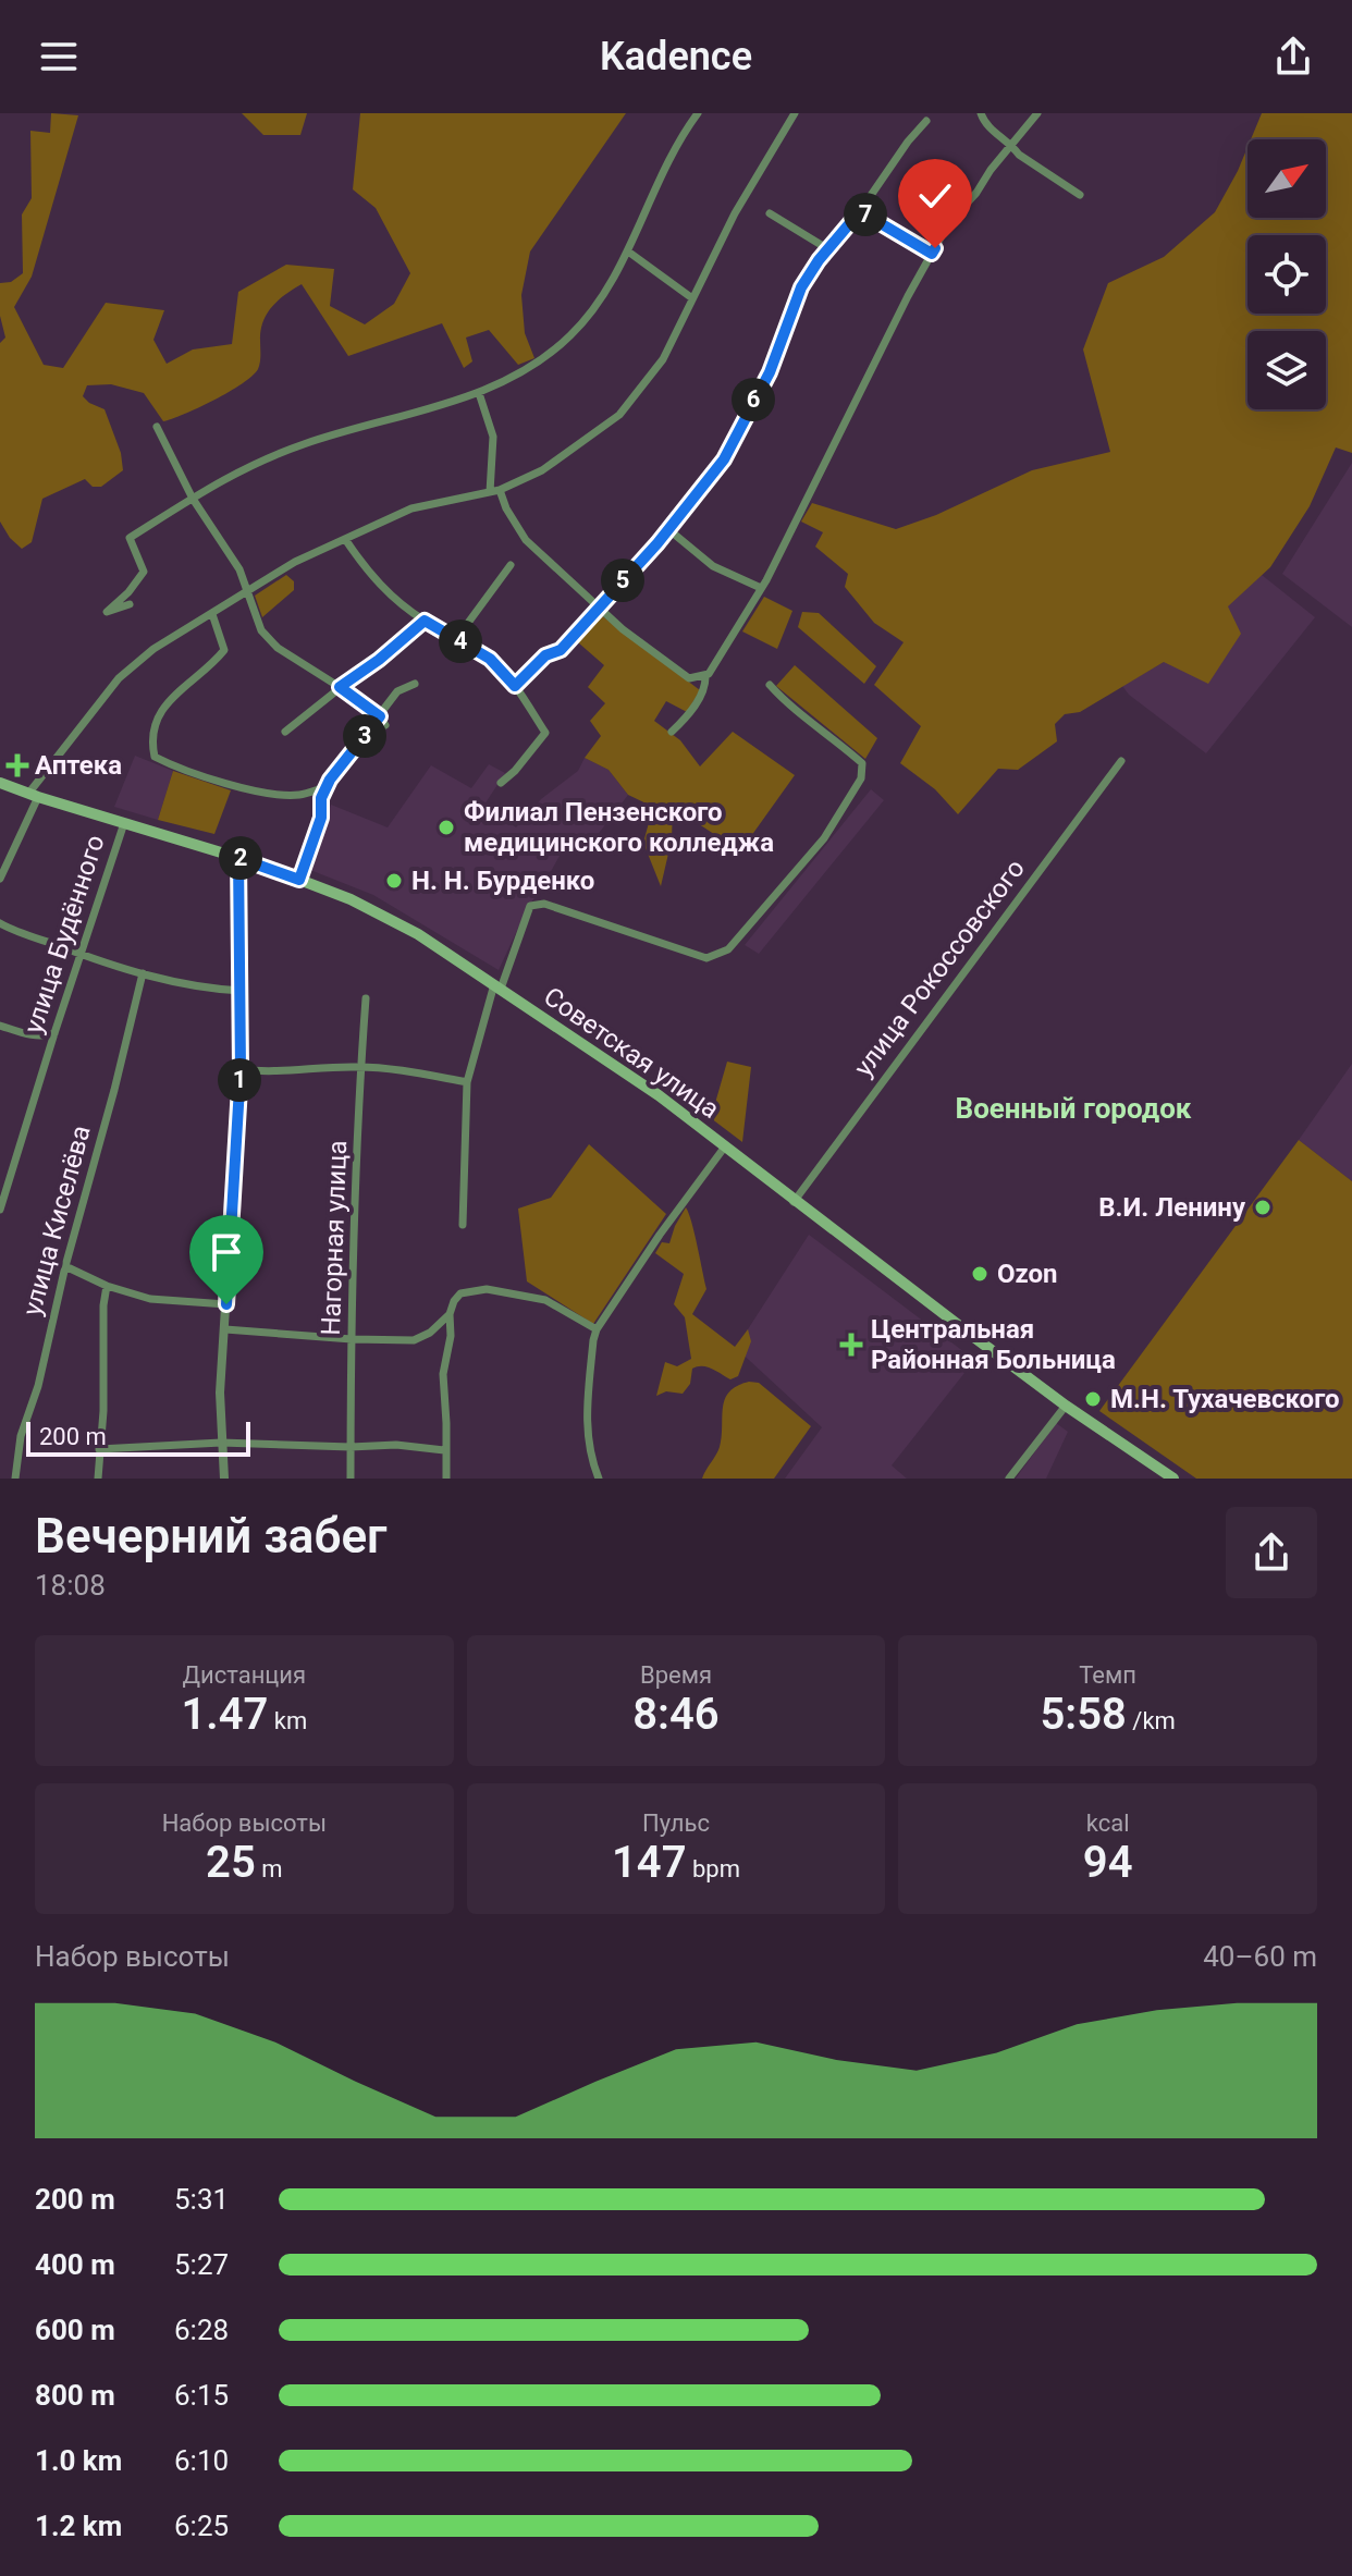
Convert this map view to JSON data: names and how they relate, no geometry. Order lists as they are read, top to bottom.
{
  "streets": {
    "main road": ["Советская улица"],
    "street": [
      "улица Будённого",
      "улица Рокоссовского",
      "улица Киселёва",
      "Нагорная улица"
    ]
  },
  "crossings": [
    ["улица Будённого", "Советская улица"],
    ["улица Рокоссовского", "Советская улица"]
  ],
  "districts": ["Военный городок"],
  "places": {
    "health": ["Аптека", "Центральная Районная Больница"],
    "other": [
      "Филиал Пензенского медицинского колледжа",
      "Н. Н. Бурденко",
      "В.И. Ленину",
      "Ozon",
      "М.Н. Тухачевского"
    ]
  },
  "scale_bar": "200 m",
  "north": "top right",
  "page": {
    "header": "Kadence",
    "pins": [
      "7",
      "6",
      "5",
      "4",
      "3",
      "2",
      "1"
    ],
    "scale": "200 m",
    "heading": ["Вечерний забег", "18:08"],
    "stats": [
      ["Дистанция", "1.47 km"],
      ["Время", "8:46"],
      ["Темп", "5:58 /km"],
      ["Набор высоты", "25 m"],
      ["Пульс", "147 bpm"],
      ["kcal", "94"]
    ],
    "chart": ["Набор высоты", "40–60 m"],
    "list": [
      {
        "name": "200 m",
        "note": "5:31"
      },
      {
        "name": "400 m",
        "note": "5:27"
      },
      {
        "name": "600 m",
        "note": "6:28"
      },
      {
        "name": "800 m",
        "note": "6:15"
      },
      {
        "name": "1.0 km",
        "note": "6:10"
      },
      {
        "name": "1.2 km",
        "note": "6:25"
      }
    ]
  }
}
